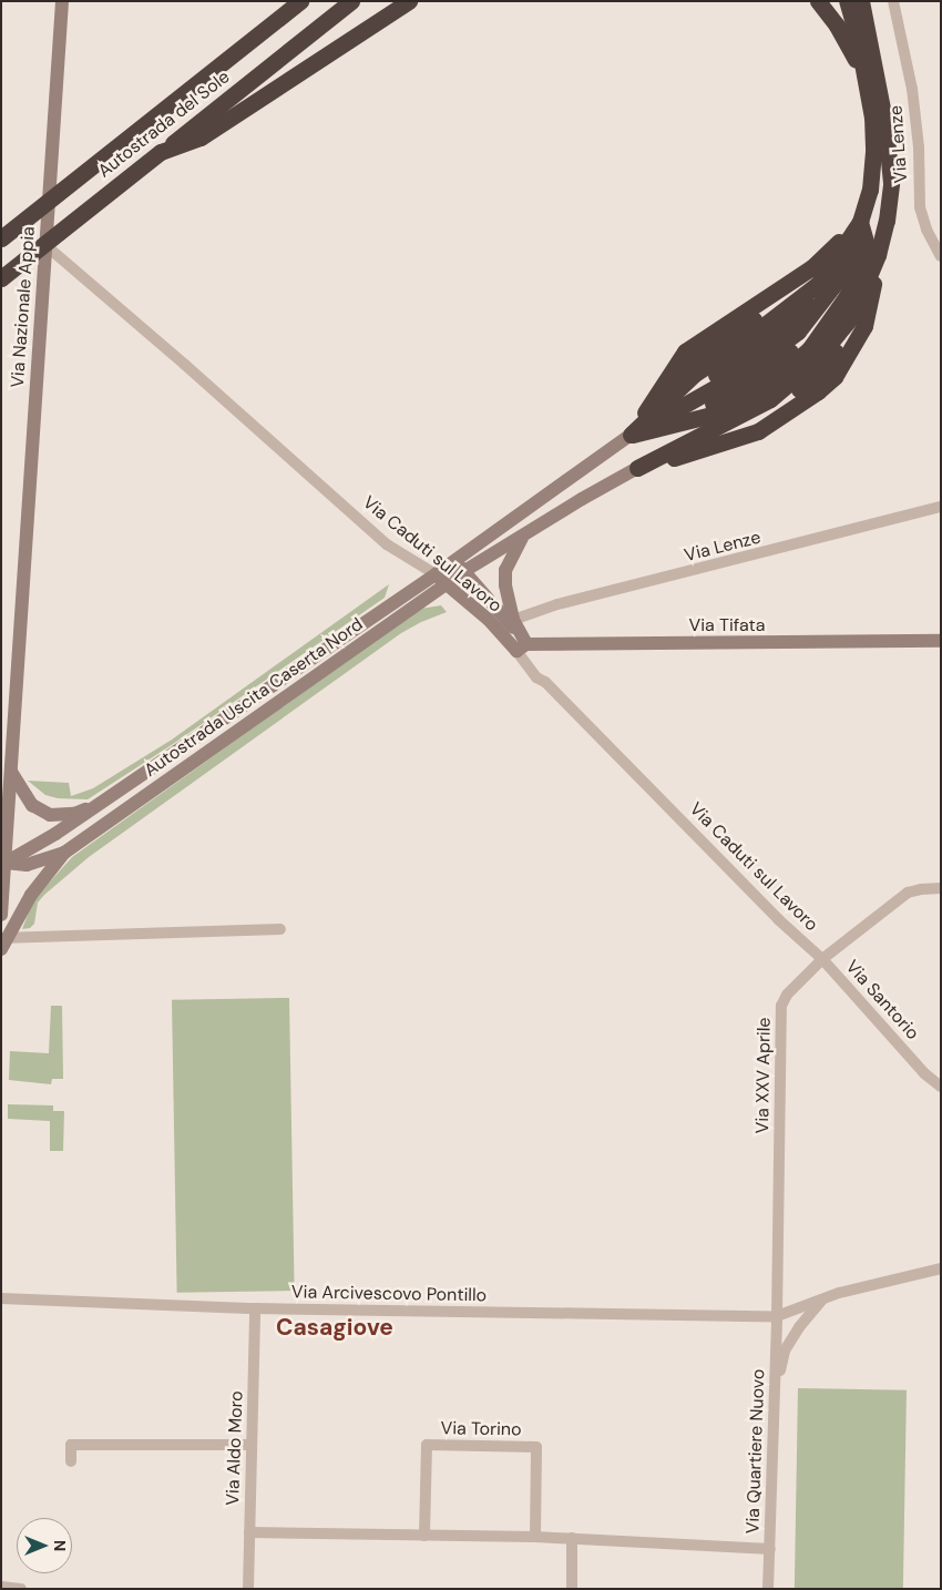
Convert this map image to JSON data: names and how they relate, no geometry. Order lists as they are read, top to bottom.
{
  "streets": {
    "highway": ["Autostrada del Sole"],
    "main road": [
      "Via Nazionale Appia",
      "Via Caduti sul Lavoro",
      "Via Tifata",
      "Autostrada Uscita Caserta Nord"
    ],
    "street": [
      "Via Lenze",
      "Via Santorio",
      "Via XXV Aprile",
      "Via Arcivescovo Pontillo",
      "Via Torino",
      "Via Aldo Moro",
      "Via Quartiere Nuovo"
    ]
  },
  "crossings": [
    ["Via Nazionale Appia", "Via Caduti sul Lavoro"],
    ["Via Nazionale Appia", "Autostrada Uscita Caserta Nord"],
    ["Via Caduti sul Lavoro", "Via Tifata"],
    ["Via Caduti sul Lavoro", "Autostrada Uscita Caserta Nord"],
    ["Via Caduti sul Lavoro", "Via Santorio"],
    ["Via Caduti sul Lavoro", "Via XXV Aprile"],
    ["Via Santorio", "Via XXV Aprile"],
    ["Via XXV Aprile", "Via Arcivescovo Pontillo"],
    ["Via XXV Aprile", "Via Quartiere Nuovo"],
    ["Via Arcivescovo Pontillo", "Via Aldo Moro"],
    ["Via Arcivescovo Pontillo", "Via Quartiere Nuovo"]
  ],
  "districts": ["Casagiove"],
  "north": "right"
}
